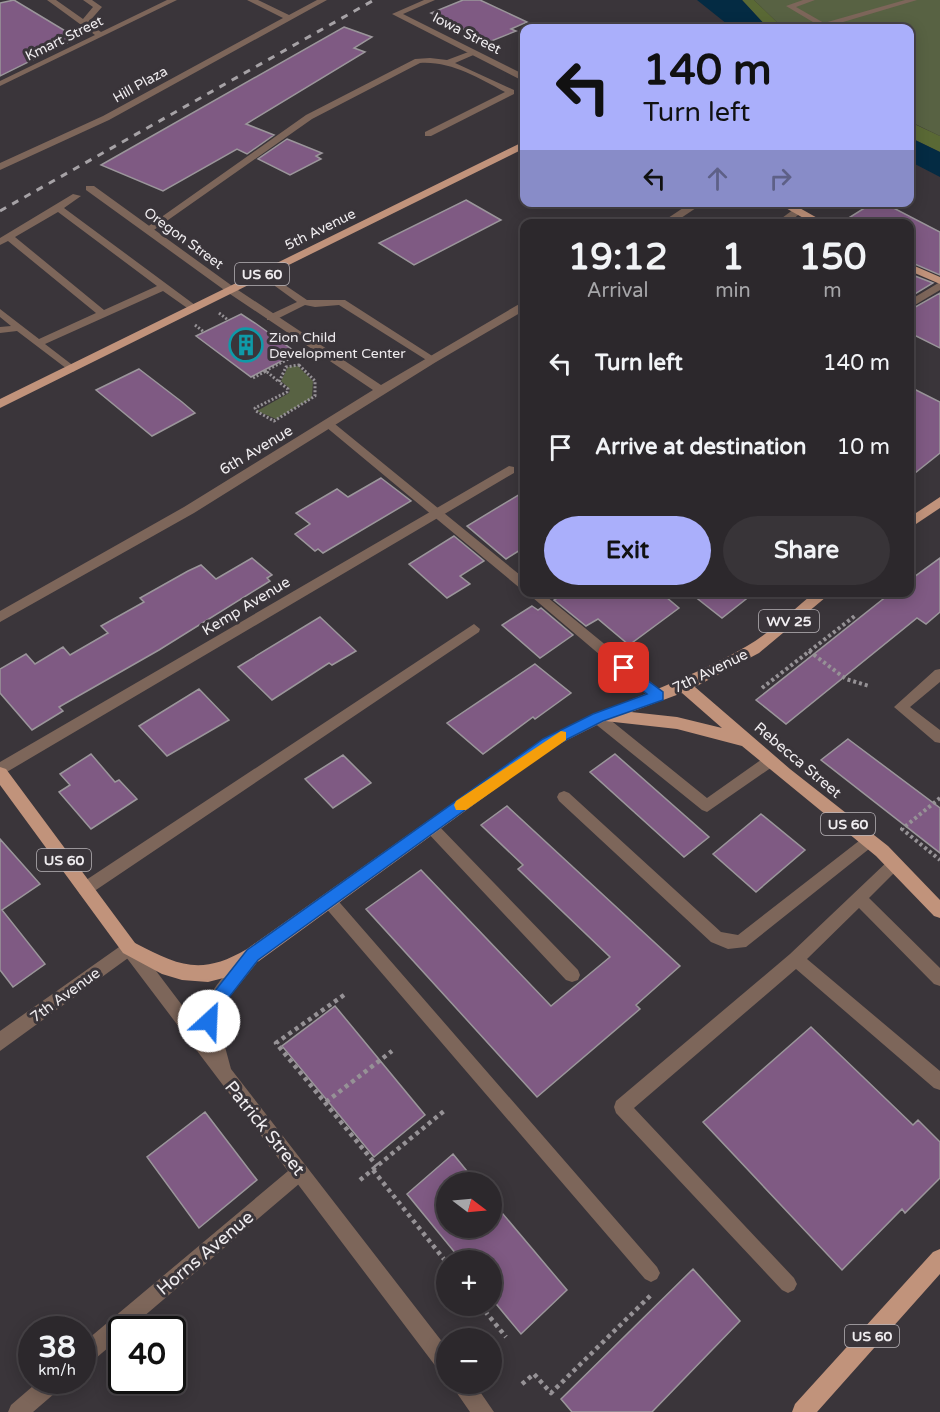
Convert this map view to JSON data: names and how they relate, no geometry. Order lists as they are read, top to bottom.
{
  "streets": {
    "main road": [
      "5th Avenue",
      "US 60",
      "WV 25",
      "7th Avenue",
      "Rebecca Street",
      "Patrick Street"
    ],
    "street": [
      "Iowa Street",
      "Hill Plaza",
      "Oregon Street",
      "6th Avenue",
      "Kemp Avenue"
    ],
    "lane": ["Kmart Street", "Horns Avenue"]
  },
  "crossings": [
    ["5th Avenue", "Oregon Street"],
    ["Oregon Street", "6th Avenue"],
    ["US 60", "7th Avenue"],
    ["US 60", "Rebecca Street"],
    ["US 60", "Patrick Street"],
    ["Kemp Avenue", "Patrick Street"],
    ["7th Avenue", "Rebecca Street"],
    ["7th Avenue", "Patrick Street"],
    ["Patrick Street", "Horns Avenue"]
  ],
  "places": {
    "building": ["Zion Child Development Center"]
  },
  "north": "right",
  "page": {
    "turn": ["140 m", "Turn left"],
    "eta": [
      "19:12",
      "Arrival",
      "1",
      "min",
      "150",
      "m"
    ],
    "list": [
      {
        "name": "Turn left",
        "value": "140 m"
      },
      {
        "name": "Arrive at destination",
        "value": "10 m"
      }
    ],
    "buttons": ["Exit", "Share"],
    "map_buttons": ["+", "−"],
    "speed": "38 km/h",
    "limit": "40"
  }
}
